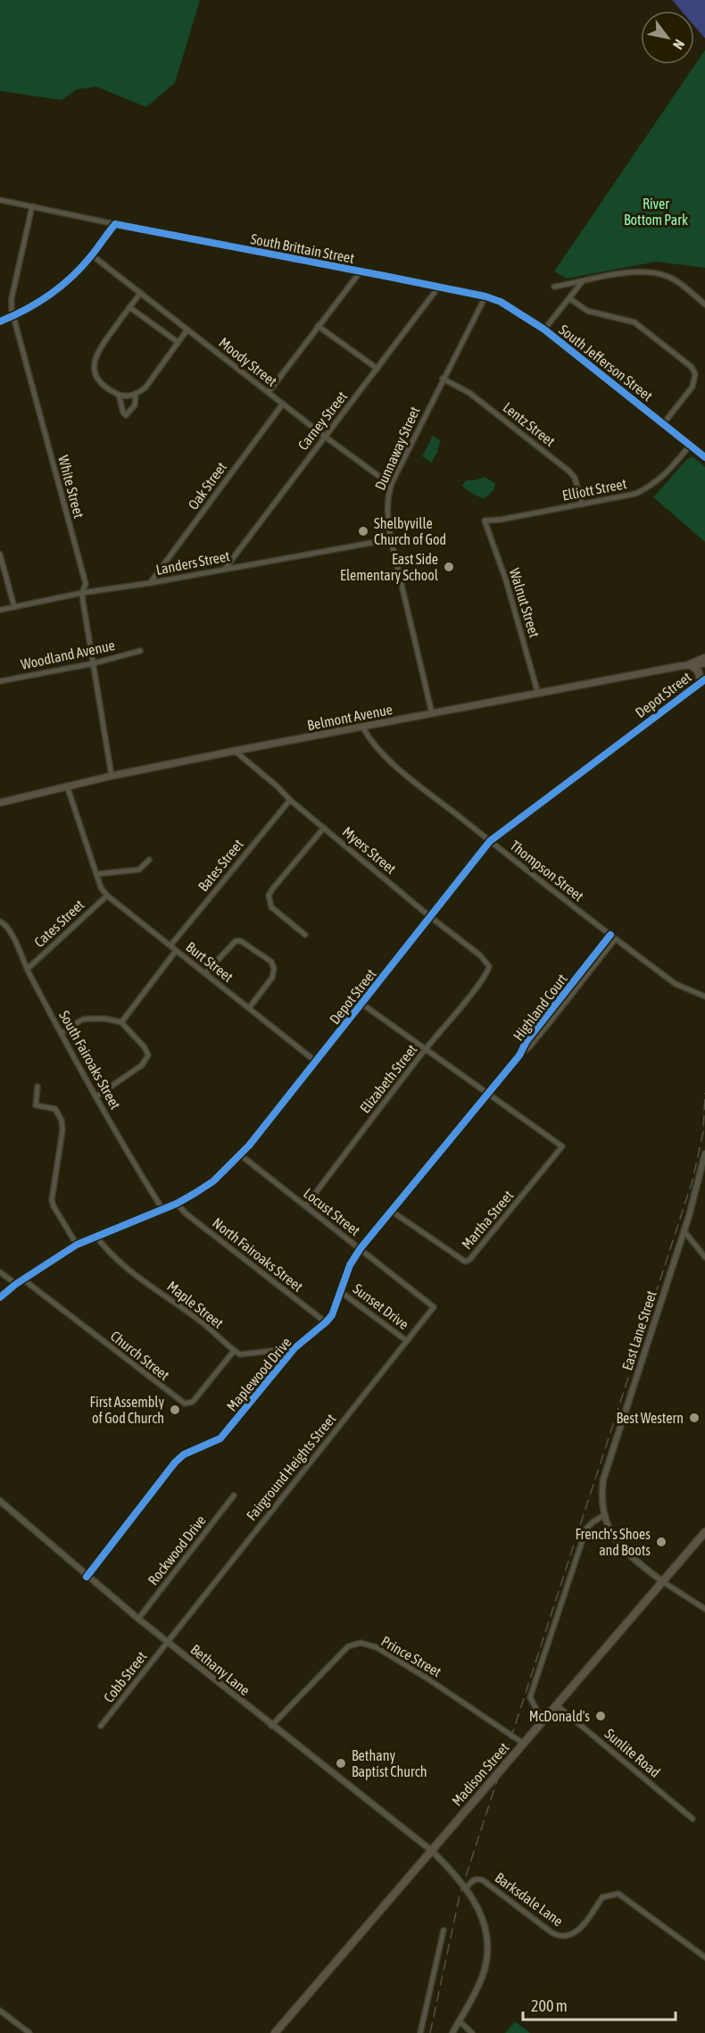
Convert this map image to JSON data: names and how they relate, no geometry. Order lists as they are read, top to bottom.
{
  "streets": {
    "main road": [
      "South Brittain Street",
      "South Jefferson Street",
      "Depot Street",
      "Belmont Avenue",
      "Madison Street"
    ],
    "street": [
      "Moody Street",
      "Carney Street",
      "Lentz Street",
      "Dunnaway Street",
      "Oak Street",
      "White Street",
      "Elliott Street",
      "Landers Street",
      "Walnut Street",
      "Woodland Avenue",
      "Myers Street",
      "Bates Street",
      "Thompson Street",
      "Cates Street",
      "Burt Street",
      "Highland Court",
      "South Fairoaks Street",
      "Elizabeth Street",
      "Locust Street",
      "Martha Street",
      "North Fairoaks Street",
      "Maple Street",
      "Sunset Drive",
      "East Lane Street",
      "Church Street",
      "Maplewood Drive",
      "Fairground Heights Street",
      "Rockwood Drive",
      "Prince Street",
      "Bethany Lane",
      "Cobb Street",
      "Sunlite Road",
      "Barksdale Lane"
    ]
  },
  "crossings": [
    ["South Brittain Street", "South Jefferson Street"],
    ["South Brittain Street", "Carney Street"],
    ["South Brittain Street", "Dunnaway Street"],
    ["South Brittain Street", "White Street"],
    ["Moody Street", "Carney Street"],
    ["Moody Street", "Dunnaway Street"],
    ["Moody Street", "Oak Street"],
    ["South Jefferson Street", "Dunnaway Street"],
    ["South Jefferson Street", "Elliott Street"],
    ["Carney Street", "Landers Street"],
    ["Lentz Street", "Dunnaway Street"],
    ["Lentz Street", "Elliott Street"],
    ["Dunnaway Street", "Landers Street"],
    ["Dunnaway Street", "Belmont Avenue"],
    ["Oak Street", "Landers Street"],
    ["White Street", "Landers Street"],
    ["White Street", "Woodland Avenue"],
    ["White Street", "Belmont Avenue"],
    ["Elliott Street", "Walnut Street"],
    ["Walnut Street", "Belmont Avenue"],
    ["Depot Street", "Myers Street"],
    ["Depot Street", "Thompson Street"],
    ["Depot Street", "Burt Street"],
    ["Depot Street", "South Fairoaks Street"],
    ["Depot Street", "Locust Street"],
    ["Depot Street", "North Fairoaks Street"],
    ["Depot Street", "Maple Street"],
    ["Depot Street", "Church Street"],
    ["Belmont Avenue", "Myers Street"],
    ["Belmont Avenue", "Thompson Street"],
    ["Belmont Avenue", "Burt Street"],
    ["Myers Street", "Bates Street"],
    ["Myers Street", "Elizabeth Street"],
    ["Bates Street", "Burt Street"],
    ["Thompson Street", "Highland Court"],
    ["Cates Street", "Burt Street"],
    ["Cates Street", "South Fairoaks Street"],
    ["Highland Court", "Martha Street"],
    ["Highland Court", "Maplewood Drive"],
    ["Elizabeth Street", "Locust Street"],
    ["Locust Street", "Maplewood Drive"],
    ["Locust Street", "Fairground Heights Street"],
    ["Martha Street", "Maplewood Drive"],
    ["North Fairoaks Street", "Maplewood Drive"],
    ["Maple Street", "Church Street"],
    ["Sunset Drive", "Maplewood Drive"],
    ["Sunset Drive", "Fairground Heights Street"],
    ["East Lane Street", "Madison Street"],
    ["Maplewood Drive", "Bethany Lane"],
    ["Fairground Heights Street", "Bethany Lane"],
    ["Fairground Heights Street", "Cobb Street"],
    ["Rockwood Drive", "Bethany Lane"],
    ["Prince Street", "Bethany Lane"],
    ["Prince Street", "Madison Street"],
    ["Bethany Lane", "Cobb Street"],
    ["Bethany Lane", "Madison Street"],
    ["Sunlite Road", "Madison Street"]
  ],
  "parks": ["River Bottom Park"],
  "places": [
    "Shelbyville Church of God",
    "East Side Elementary School",
    "First Assembly of God Church",
    "Best Western",
    "French's Shoes and Boots",
    "McDonald's",
    "Bethany Baptist Church"
  ],
  "scale_bar": "200 m",
  "north": "bottom right"
}
